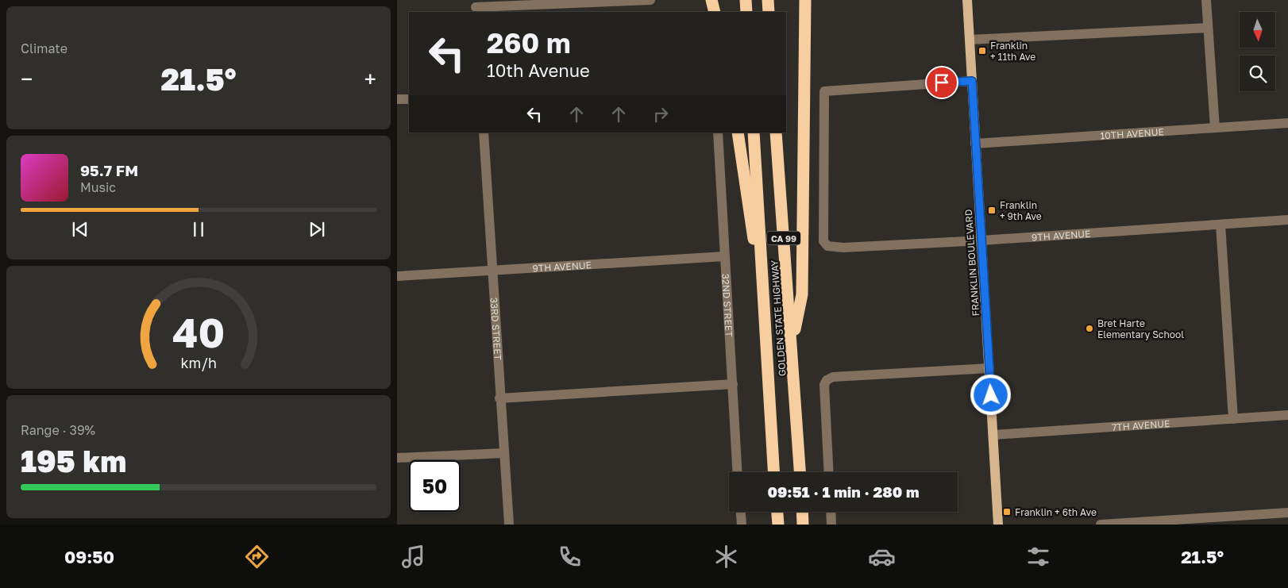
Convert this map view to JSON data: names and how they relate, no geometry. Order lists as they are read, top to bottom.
{
  "streets": {
    "highway": ["CA 99", "GOLDEN STATE HIGHWAY"],
    "main road": ["FRANKLIN BOULEVARD"],
    "street": [
      "10TH AVENUE",
      "9TH AVENUE",
      "32ND STREET",
      "33RD STREET",
      "7TH AVENUE"
    ]
  },
  "crossings": [
    ["10TH AVENUE", "FRANKLIN BOULEVARD"],
    ["9TH AVENUE", "FRANKLIN BOULEVARD"],
    ["9TH AVENUE", "32ND STREET"],
    ["9TH AVENUE", "33RD STREET"],
    ["FRANKLIN BOULEVARD", "7TH AVENUE"]
  ],
  "places": {
    "transit": ["Franklin + 11th Ave", "Franklin + 9th Ave", "Franklin + 6th Ave"],
    "other": ["Bret Harte Elementary School"]
  },
  "north": "bottom",
  "page": {
    "tile": [
      "Climate",
      ["Range · 39%", "195 km"]
    ],
    "turn": ["260 m", "10th Avenue"],
    "heat": ["−", "21.5°", "+"],
    "song": ["95.7 FM", "Music"],
    "limit": "50",
    "trip": "09:51 · 1 min · 280 m",
    "tabs": ["09:50", "21.5°"],
    "gauge": ["40", "km/h"]
  }
}
